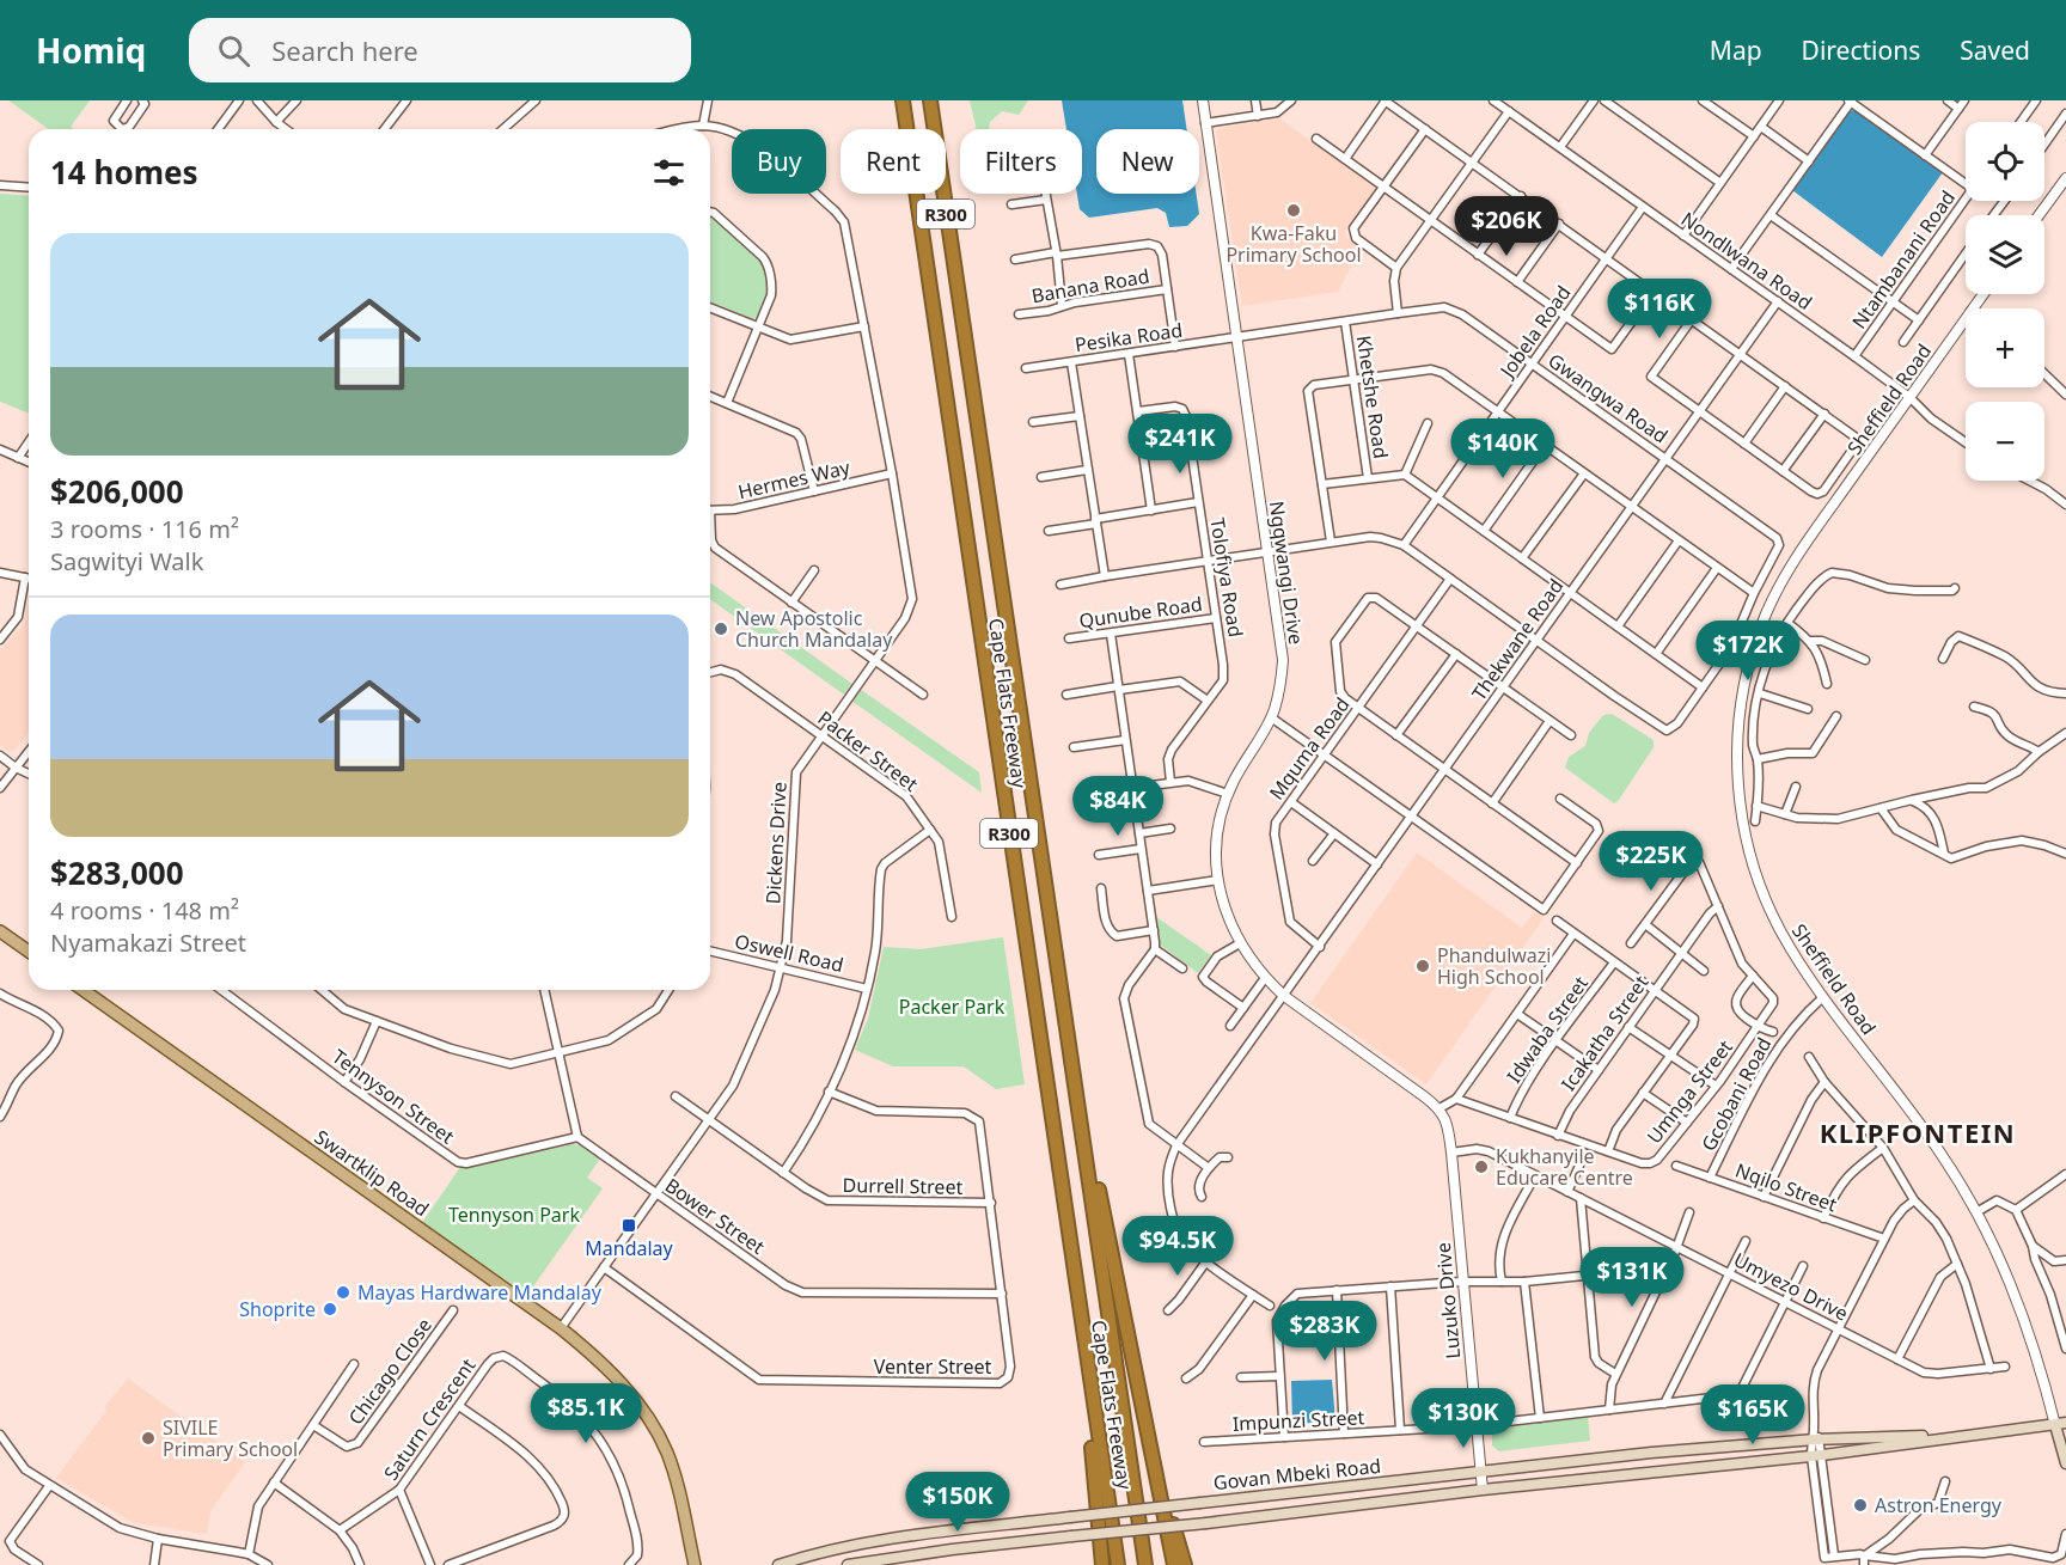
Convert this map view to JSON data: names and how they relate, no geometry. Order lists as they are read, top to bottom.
{
  "streets": {
    "highway": ["R300", "Cape Flats Freeway"],
    "main road": ["Swartklip Road", "Govan Mbeki Road"],
    "street": [
      "Ntambanani Road",
      "Nondlwana Road",
      "Banana Road",
      "Jobela Road",
      "Pesika Road",
      "Khetshe Road",
      "Gwangwa Road",
      "Sheffield Road",
      "Hermes Way",
      "Ngqwangi Drive",
      "Tolofiya Road",
      "Qunube Road",
      "Thekwane Road",
      "Mquma Road",
      "Packer Street",
      "Dickens Drive",
      "Oswell Road",
      "Idwaba Street",
      "Icakatha Street",
      "Umnga Street",
      "Gcobani Road",
      "Tennyson Street",
      "Durrell Street",
      "Nqilo Street",
      "Bower Street",
      "Umyezo Drive",
      "Luzuko Drive",
      "Venter Street",
      "Chicago Close",
      "Saturn Crescent",
      "Impunzi Street"
    ]
  },
  "crossings": [
    ["Ntambanani Road", "Nondlwana Road"],
    ["Nondlwana Road", "Jobela Road"],
    ["Nondlwana Road", "Sheffield Road"],
    ["Nondlwana Road", "Thekwane Road"],
    ["Jobela Road", "Gwangwa Road"],
    ["Pesika Road", "Khetshe Road"],
    ["Pesika Road", "Gwangwa Road"],
    ["Pesika Road", "Ngqwangi Drive"],
    ["Gwangwa Road", "Thekwane Road"],
    ["Sheffield Road", "Gcobani Road"],
    ["Sheffield Road", "Govan Mbeki Road"],
    ["Hermes Way", "Dickens Drive"],
    ["Ngqwangi Drive", "Thekwane Road"],
    ["Tolofiya Road", "Qunube Road"],
    ["Thekwane Road", "Mquma Road"],
    ["Packer Street", "Dickens Drive"],
    ["Dickens Drive", "Oswell Road"],
    ["Dickens Drive", "Swartklip Road"],
    ["Dickens Drive", "Durrell Street"],
    ["Dickens Drive", "Bower Street"],
    ["Dickens Drive", "Venter Street"],
    ["Idwaba Street", "Umnga Street"],
    ["Icakatha Street", "Umnga Street"],
    ["Gcobani Road", "Nqilo Street"],
    ["Tennyson Street", "Bower Street"],
    ["Durrell Street", "Venter Street"],
    ["Bower Street", "Venter Street"],
    ["Umyezo Drive", "Luzuko Drive"],
    ["Luzuko Drive", "Impunzi Street"],
    ["Luzuko Drive", "Govan Mbeki Road"]
  ],
  "districts": ["KLIPFONTEIN"],
  "parks": ["Packer Park", "Tennyson Park"],
  "places": {
    "other": [
      "Kwa-Faku Primary School",
      "New Apostolic Church Mandalay",
      "Phandulwazi High School",
      "Kukhanyile Educare Centre",
      "Mayas Hardware Mandalay",
      "Shoprite",
      "SIVILE Primary School",
      "Astron Energy"
    ],
    "transit": ["Mandalay"]
  },
  "page": {
    "header": "Homiq",
    "search": "Search here",
    "nav": ["Map", "Directions", "Saved"],
    "map_buttons": ["+", "−"],
    "chip": [
      "Buy",
      "Rent",
      "Filters",
      "New"
    ],
    "heading": "14 homes",
    "price": [
      "$206K",
      "$116K",
      "$241K",
      "$140K",
      "$172K",
      "$84K",
      "$225K",
      "$94.5K",
      "$131K",
      "$283K",
      "$85.1K",
      "$165K",
      "$130K",
      "$150K"
    ],
    "list": [
      {
        "name": "$206,000",
        "note": "3 rooms · 116 m² · Sagwityi Walk"
      },
      {
        "name": "$283,000",
        "note": "4 rooms · 148 m² · Nyamakazi Street"
      }
    ]
  }
}
